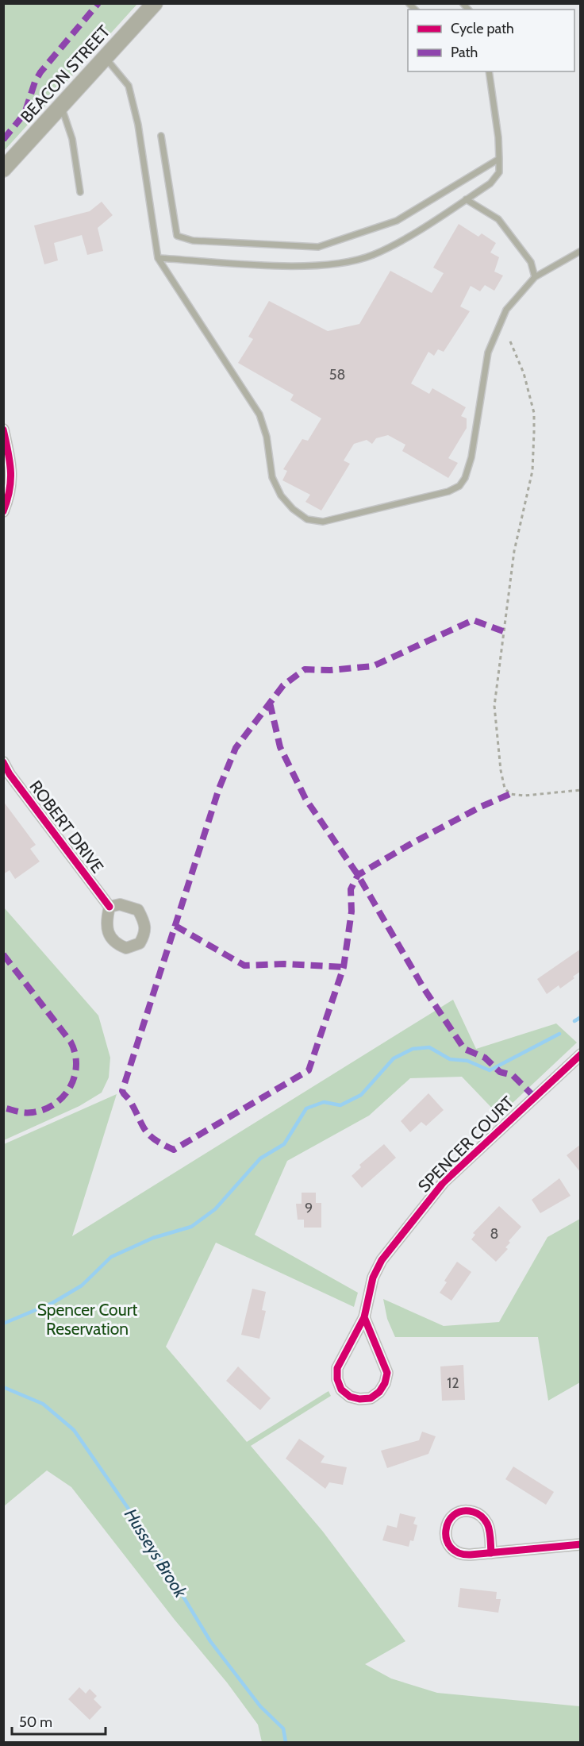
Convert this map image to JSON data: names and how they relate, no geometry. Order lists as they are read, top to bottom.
{
  "streets": {
    "main road": ["BEACON STREET"],
    "street": ["ROBERT DRIVE", "SPENCER COURT"]
  },
  "water": ["Husseys Brook"],
  "parks": ["Spencer Court Reservation"],
  "house_numbers": [
    "58",
    "9",
    "8",
    "12"
  ],
  "legend": ["Cycle path", "Path"],
  "scale_bar": "50 m"
}
